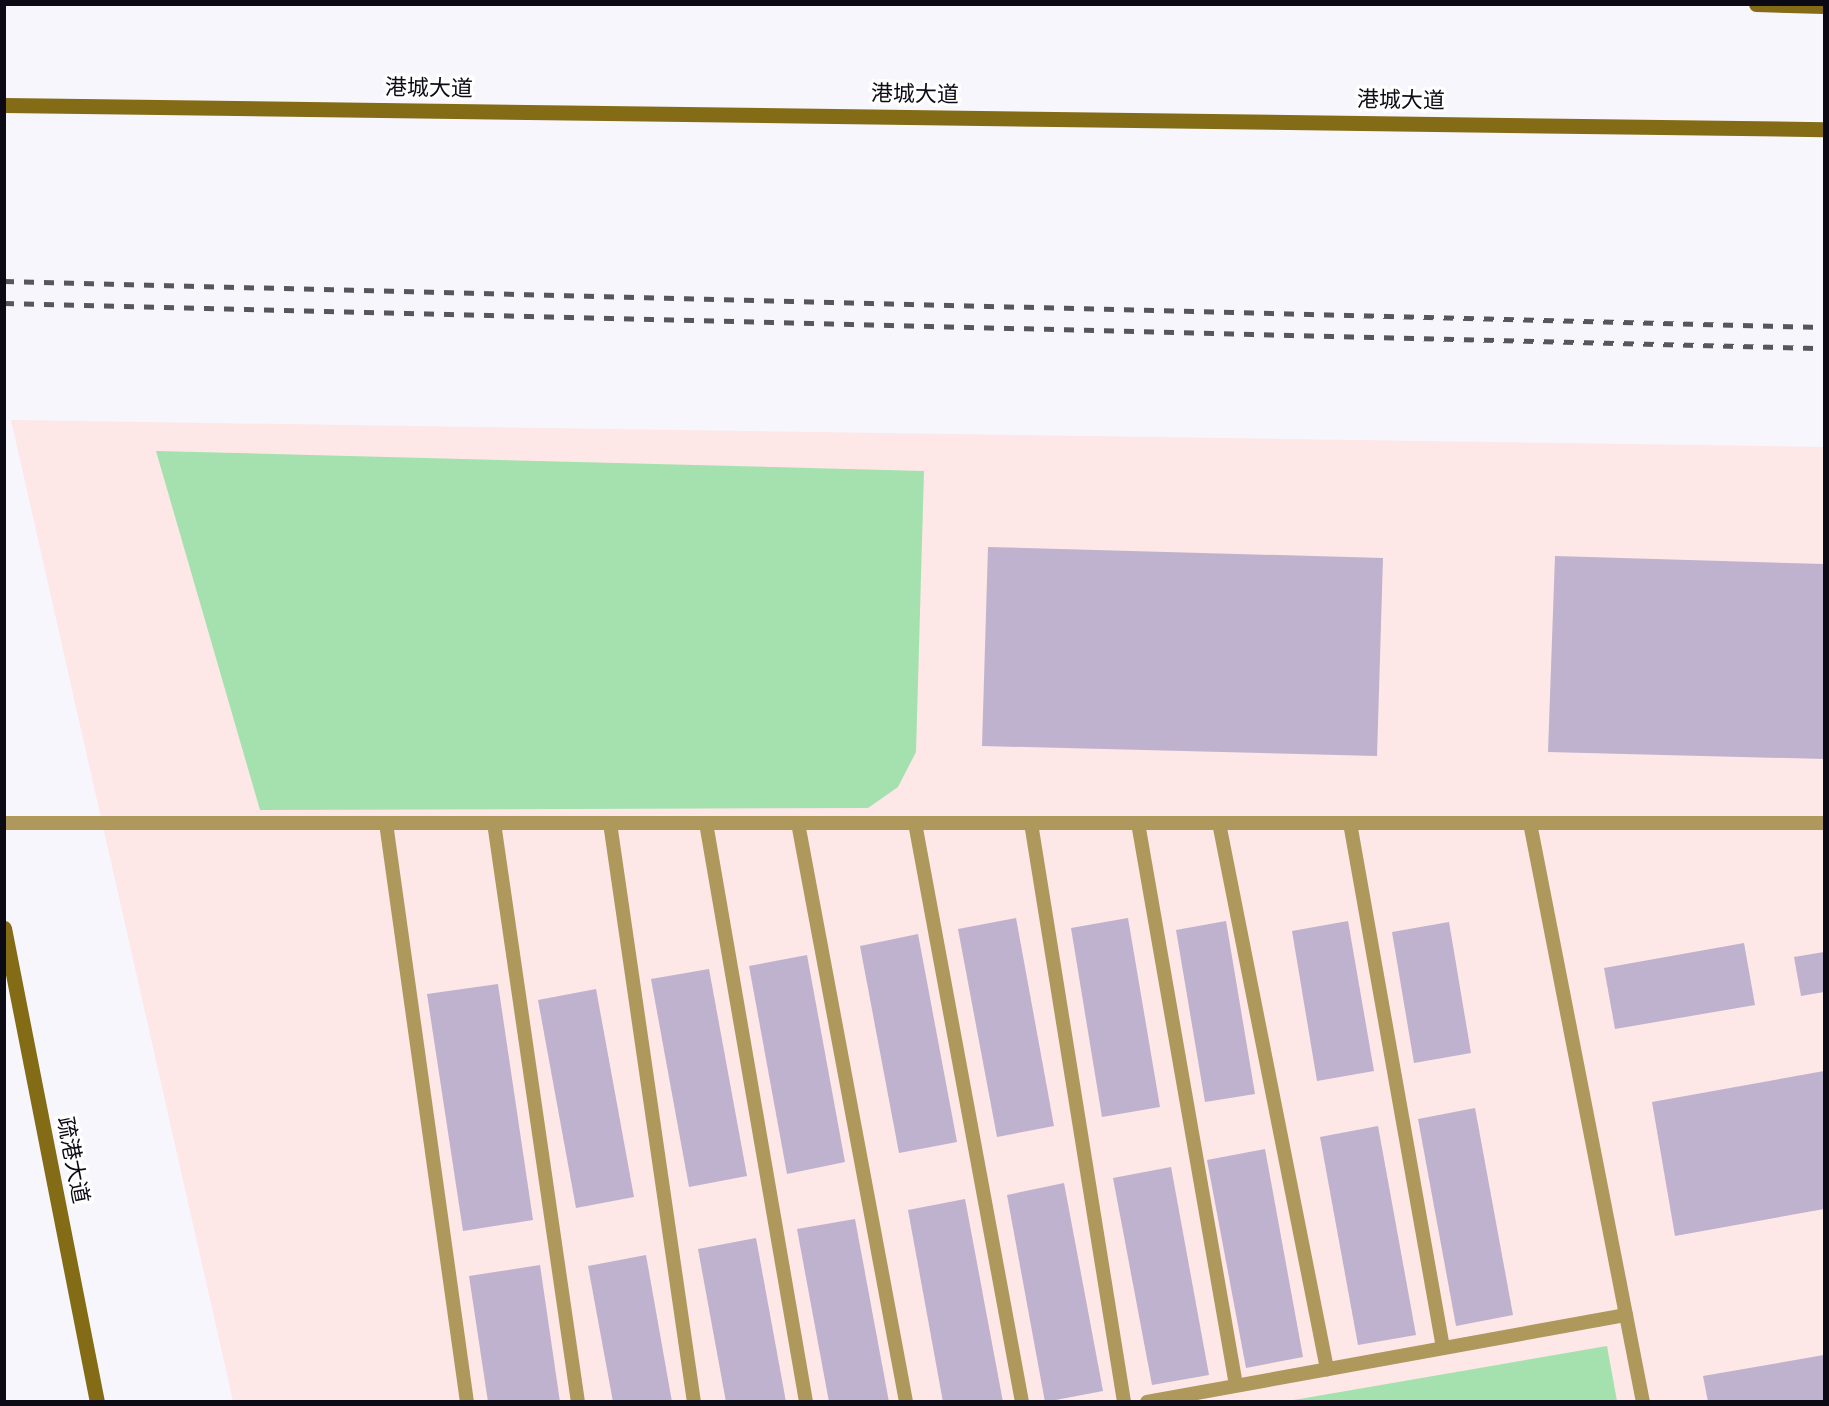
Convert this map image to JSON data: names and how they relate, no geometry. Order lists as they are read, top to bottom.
{
  "streets": {
    "main road": ["港城大道", "疏港大道"]
  }
}
